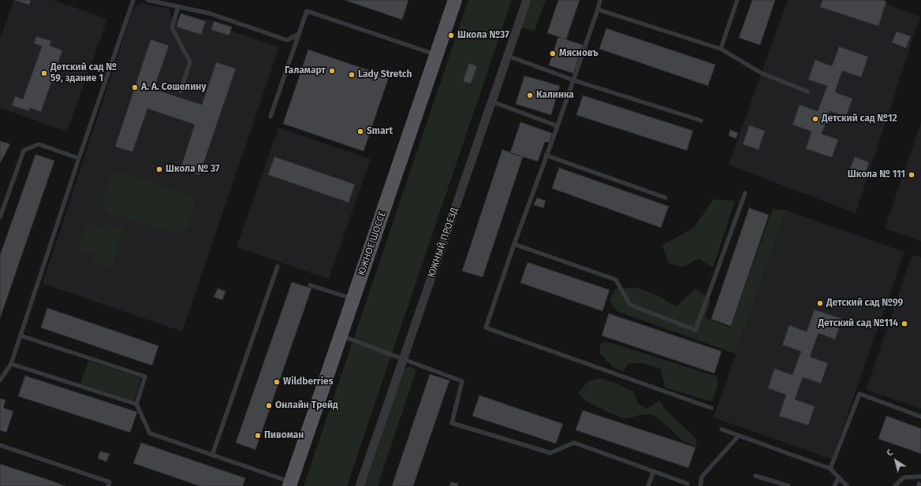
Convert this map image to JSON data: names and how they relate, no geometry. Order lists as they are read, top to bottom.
{
  "streets": {
    "main road": ["ЮЖНОЕ ШОССЕ"],
    "street": ["ЮЖНЫЙ ПРОЕЗД"]
  },
  "places": [
    "Школа №37",
    "Мясновъ",
    "Галамарт",
    "Детский сад № 59, здание 1",
    "Lady Stretch",
    "А. А. Сошелину",
    "Калинка",
    "Детский сад №12",
    "Smart",
    "Школа № 37",
    "Школа № 111",
    "Детский сад №99",
    "Детский сад №114",
    "Wildberries",
    "Онлайн Трейд",
    "Пивоман"
  ],
  "north": "top left"
}
